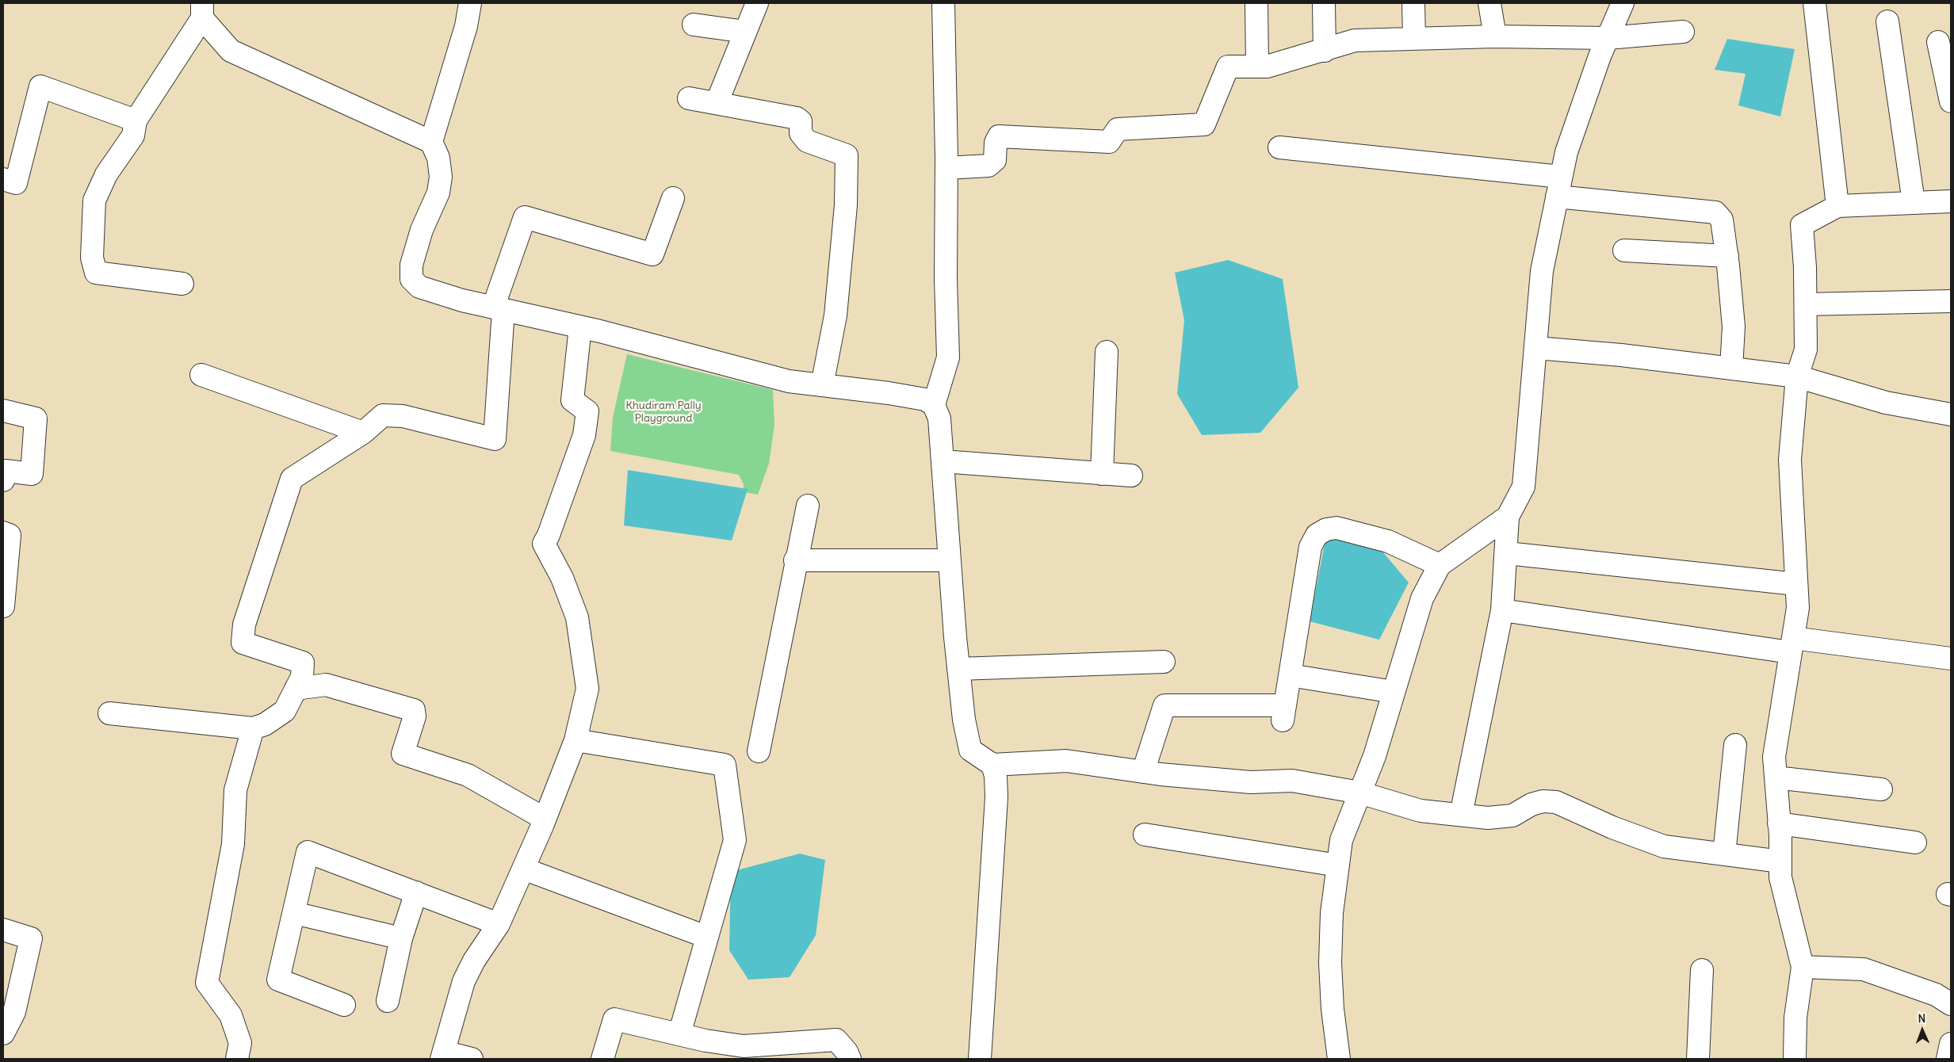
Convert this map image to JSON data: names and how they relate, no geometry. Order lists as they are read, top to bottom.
{
  "parks": ["Khudiram Pally Playground"],
  "north": "top"
}
